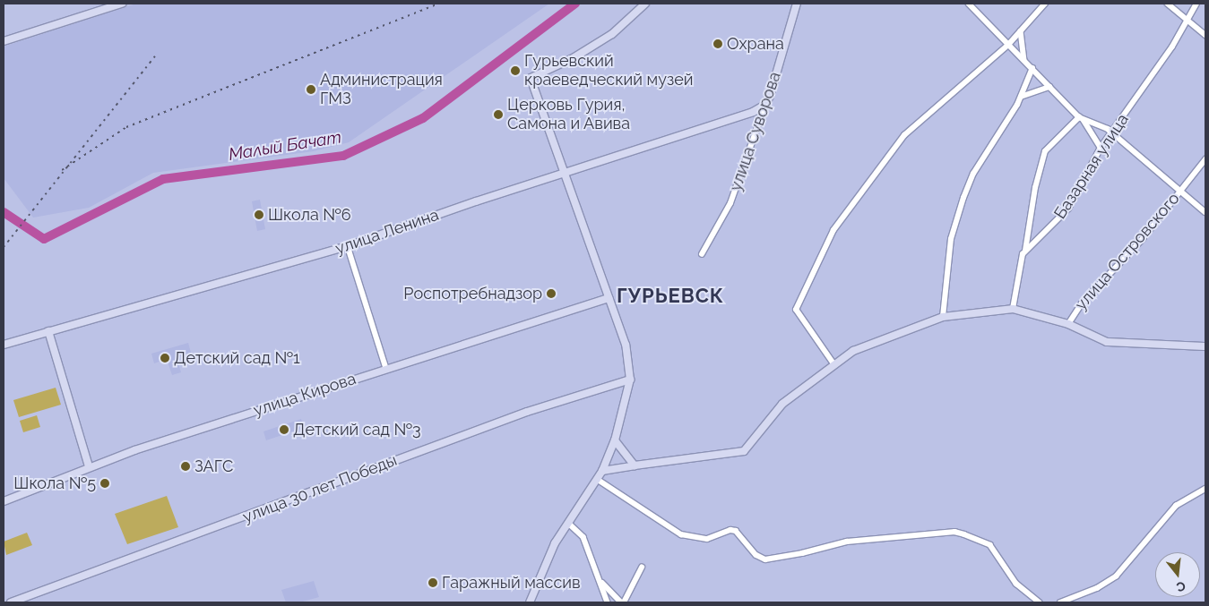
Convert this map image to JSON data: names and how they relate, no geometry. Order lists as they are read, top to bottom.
{
  "streets": {
    "street": [
      "улица Суворова",
      "Базарная улица",
      "улица Ленина",
      "улица Островского",
      "улица Кирова",
      "улица 30 лет Победы"
    ]
  },
  "crossings": [
    ["улица Суворова", "улица Ленина"]
  ],
  "districts": ["ГУРЬЕВСК"],
  "water": ["Малый Бачат"],
  "places": [
    "Охрана",
    "Гурьевский краеведческий музей",
    "Администрация ГМЗ",
    "Церковь Гурия, Самона и Авива",
    "Школа №6",
    "Роспотребнадзор",
    "Детский сад №1",
    "Детский сад №3",
    "ЗАГС",
    "Школа №5",
    "Гаражный массив"
  ],
  "north": "bottom"
}
